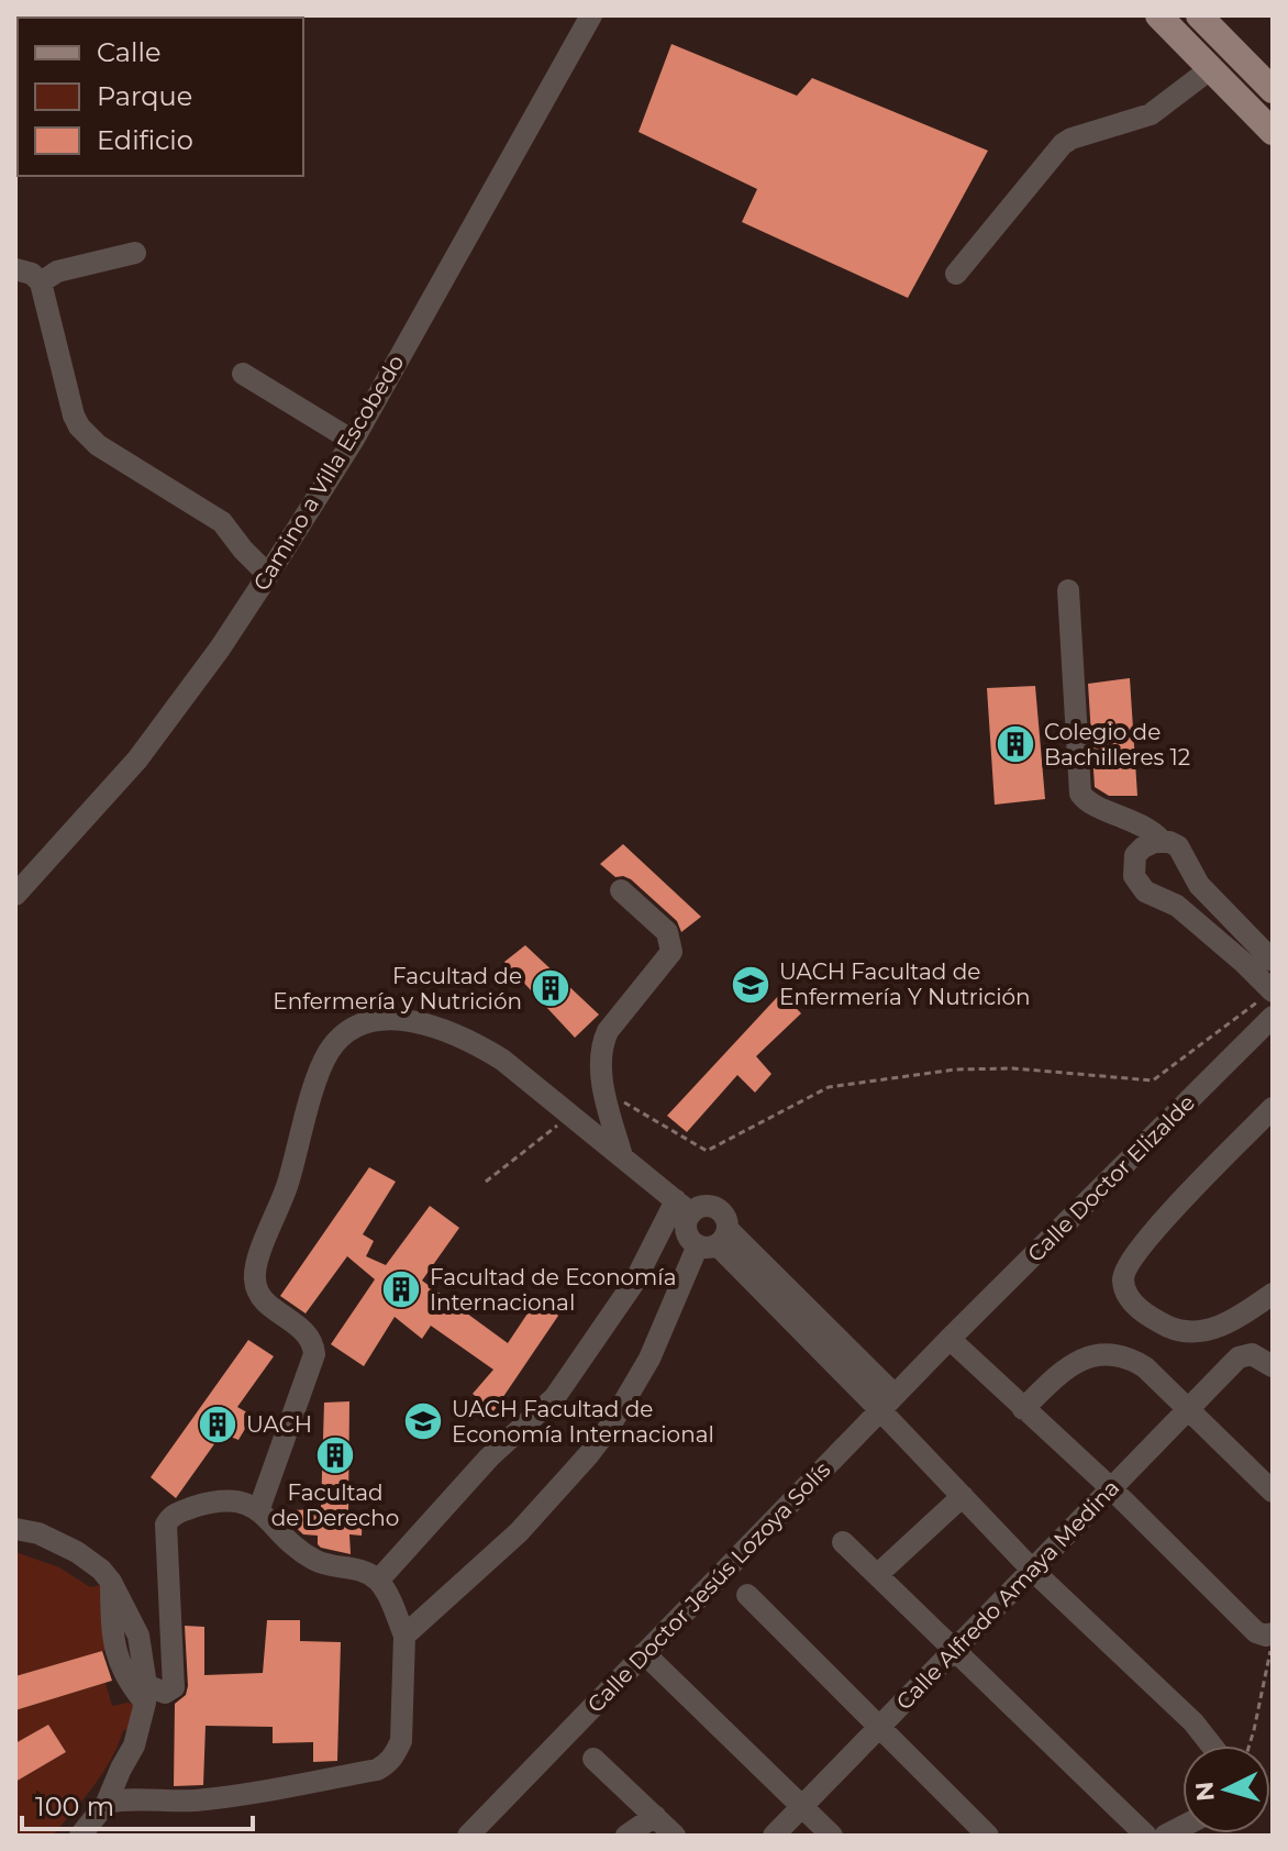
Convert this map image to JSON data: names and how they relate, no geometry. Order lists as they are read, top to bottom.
{
  "streets": {
    "street": [
      "Camino a Villa Escobedo",
      "Calle Doctor Elizalde",
      "Calle Doctor Jesús Lozoya Solís",
      "Calle Alfredo Amaya Medina"
    ]
  },
  "crossings": [
    ["Calle Doctor Elizalde", "Calle Doctor Jesús Lozoya Solís"]
  ],
  "places": {
    "building": [
      "Colegio de Bachilleres 12",
      "Facultad de Enfermería y Nutrición",
      "Facultad de Economía Internacional",
      "UACH",
      "Facultad de Derecho"
    ],
    "school or university": ["UACH Facultad de Enfermería Y Nutrición", "UACH Facultad de Economía Internacional"]
  },
  "legend": ["Calle", "Parque", "Edificio"],
  "scale_bar": "100 m",
  "north": "left"
}
